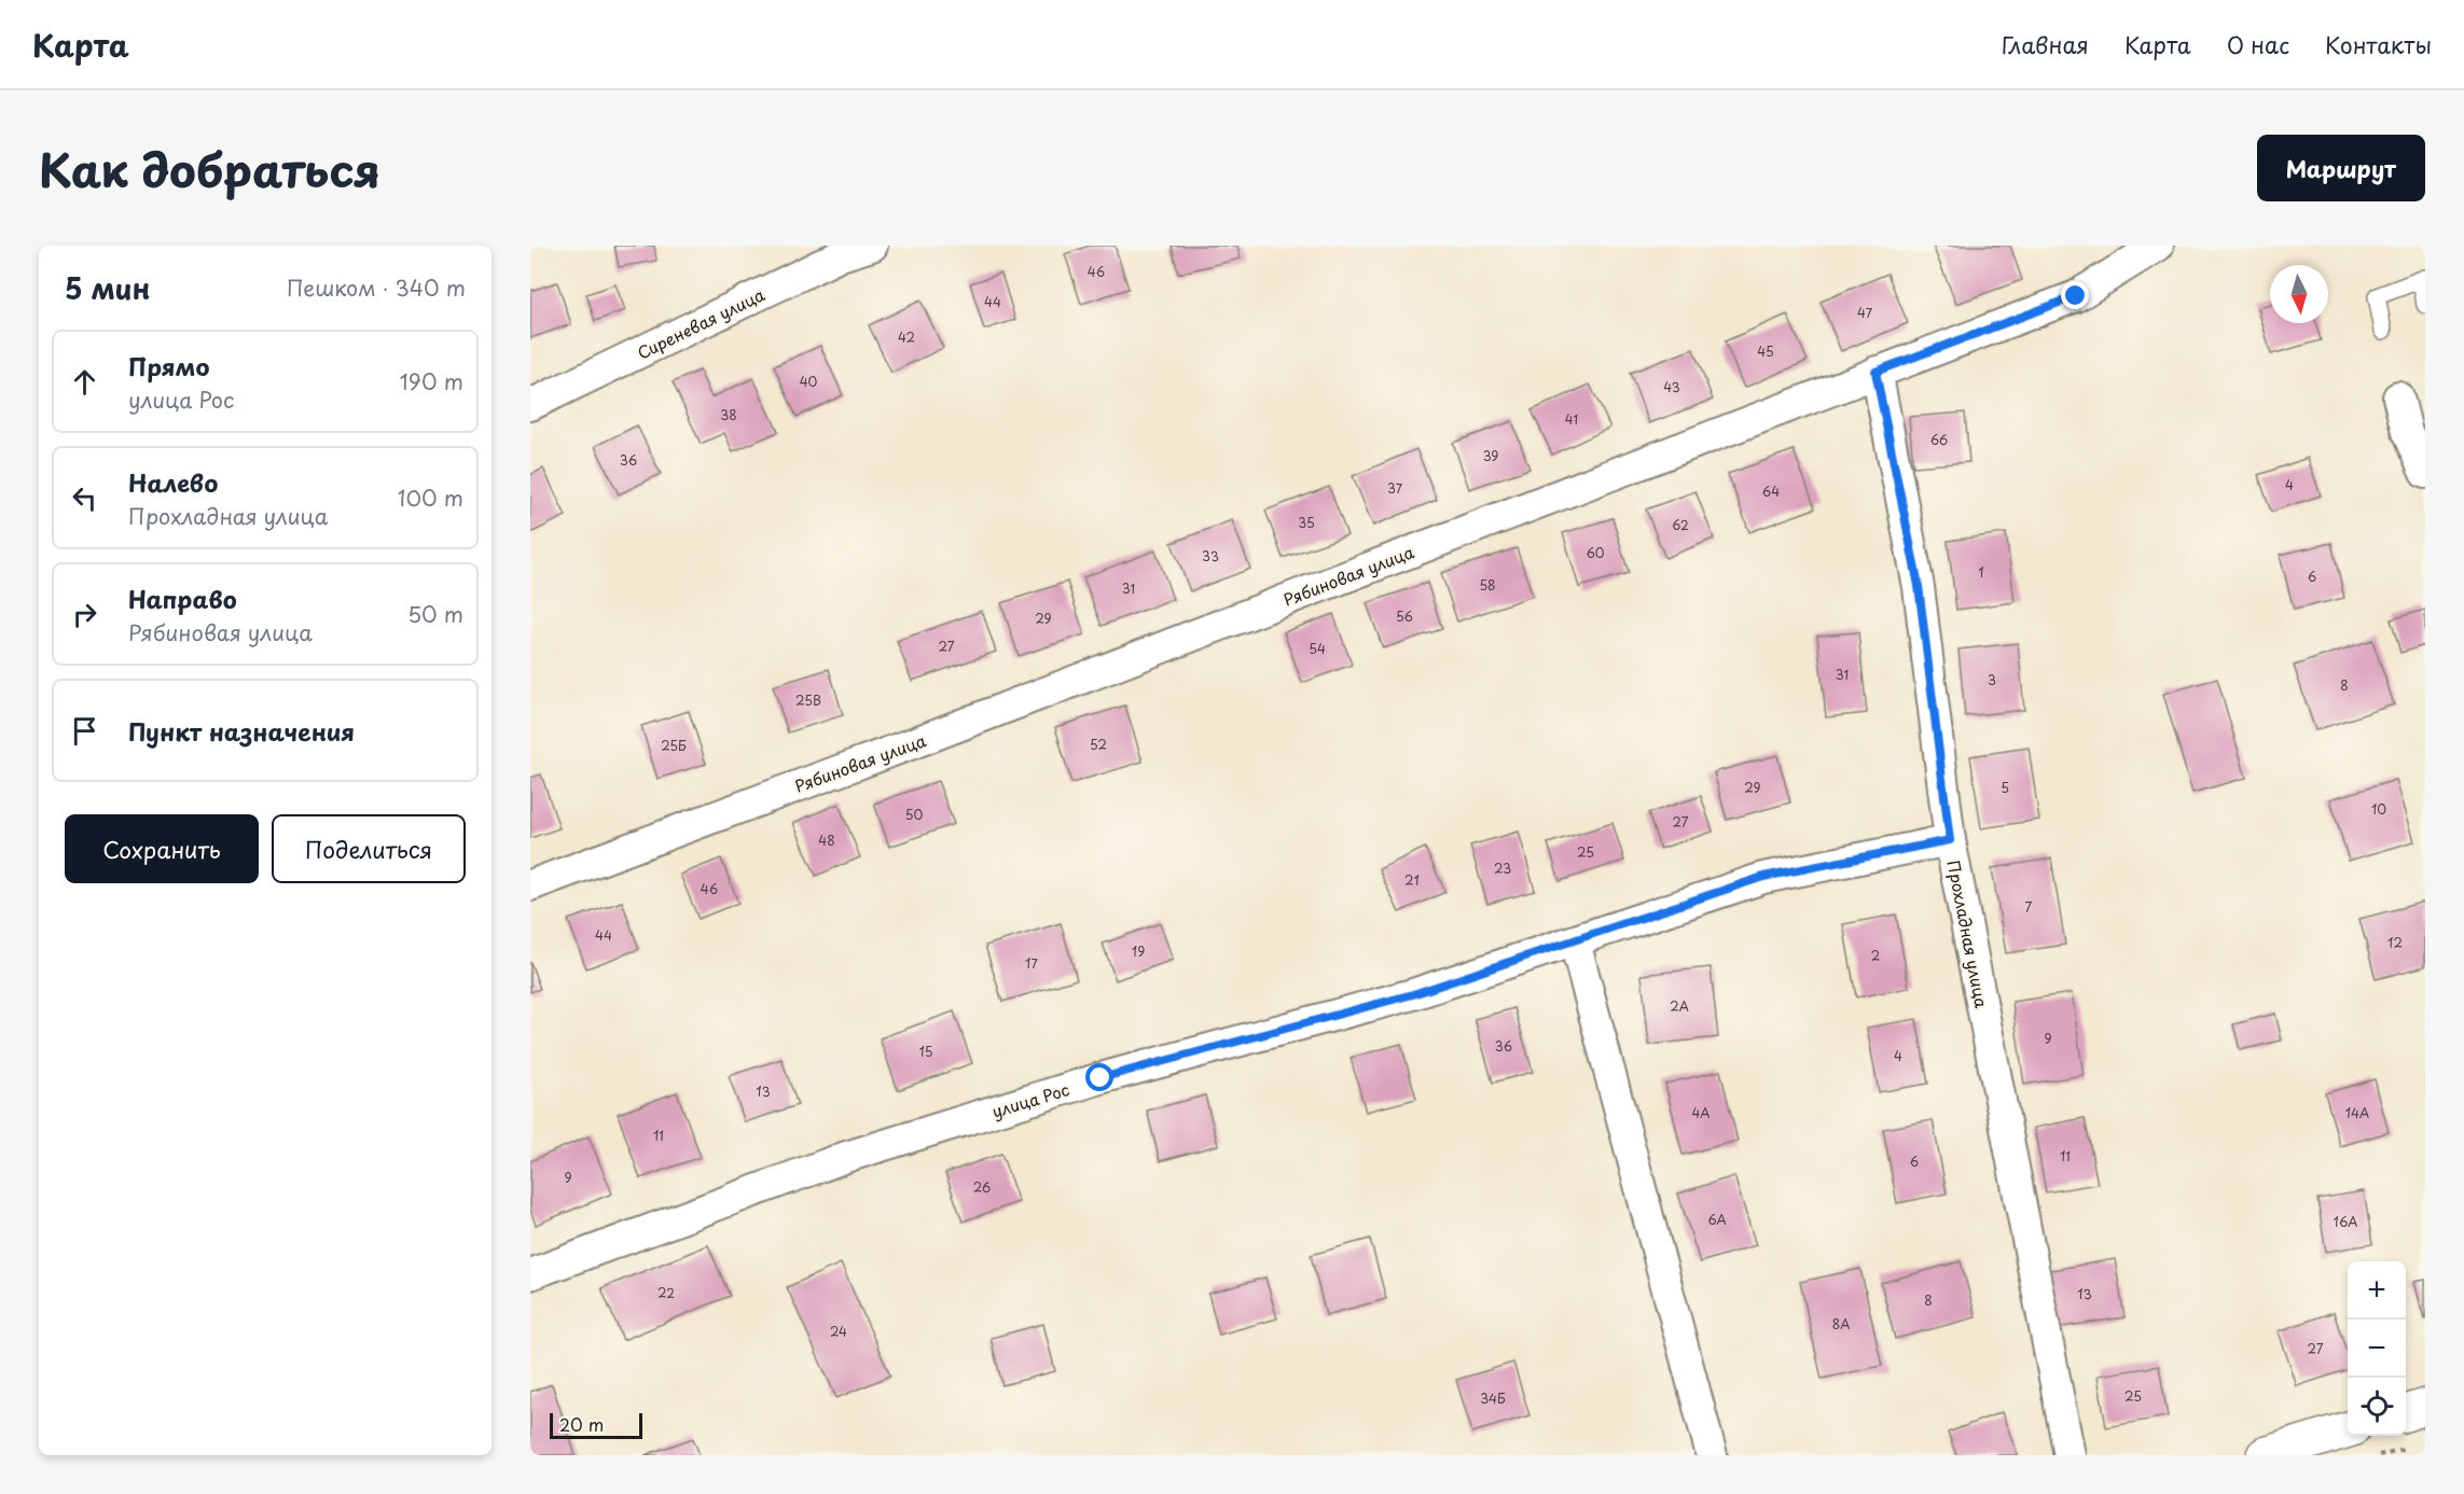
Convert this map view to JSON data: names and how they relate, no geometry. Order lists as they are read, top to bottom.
{
  "streets": {
    "street": [
      "Сиреневая улица",
      "Рябиновая улица",
      "Прохладная улица",
      "улица Рос"
    ]
  },
  "crossings": [
    ["Рябиновая улица", "Прохладная улица"],
    ["Прохладная улица", "улица Рос"]
  ],
  "house_numbers": [
    "46",
    "44",
    "47",
    "42",
    "45",
    "40",
    "43",
    "38",
    "41",
    "66",
    "39",
    "36",
    "4",
    "37",
    "64",
    "35",
    "62",
    "60",
    "33",
    "1",
    "6",
    "58",
    "31",
    "56",
    "29",
    "27",
    "54",
    "31",
    "3",
    "8",
    "25В",
    "52",
    "25Б",
    "29",
    "5",
    "10",
    "50",
    "27",
    "48",
    "25",
    "23",
    "21",
    "46",
    "7",
    "44",
    "12",
    "19",
    "2",
    "17",
    "2А",
    "9",
    "36",
    "15",
    "4",
    "13",
    "4А",
    "14А",
    "11",
    "11",
    "6",
    "9",
    "26",
    "6А",
    "16А",
    "22",
    "13",
    "8",
    "8А",
    "24",
    "27",
    "25",
    "34Б"
  ],
  "scale_bar": "20 m",
  "north": "bottom",
  "page": {
    "header": "Карта",
    "nav": [
      "Главная",
      "Карта",
      "О нас",
      "Контакты"
    ],
    "title": "Как добраться",
    "buttons": [
      "Маршрут",
      ["Сохранить", "Поделиться"]
    ],
    "heading": ["5 мин", "Пешком · 340 m"],
    "list": [
      ["Прямо", "улица Рос", "190 m"],
      ["Налево", "Прохладная улица", "100 m"],
      ["Направо", "Рябиновая улица", "50 m"],
      "Пункт назначения"
    ],
    "map_buttons": ["+", "−"],
    "scale": "20 m"
  }
}
